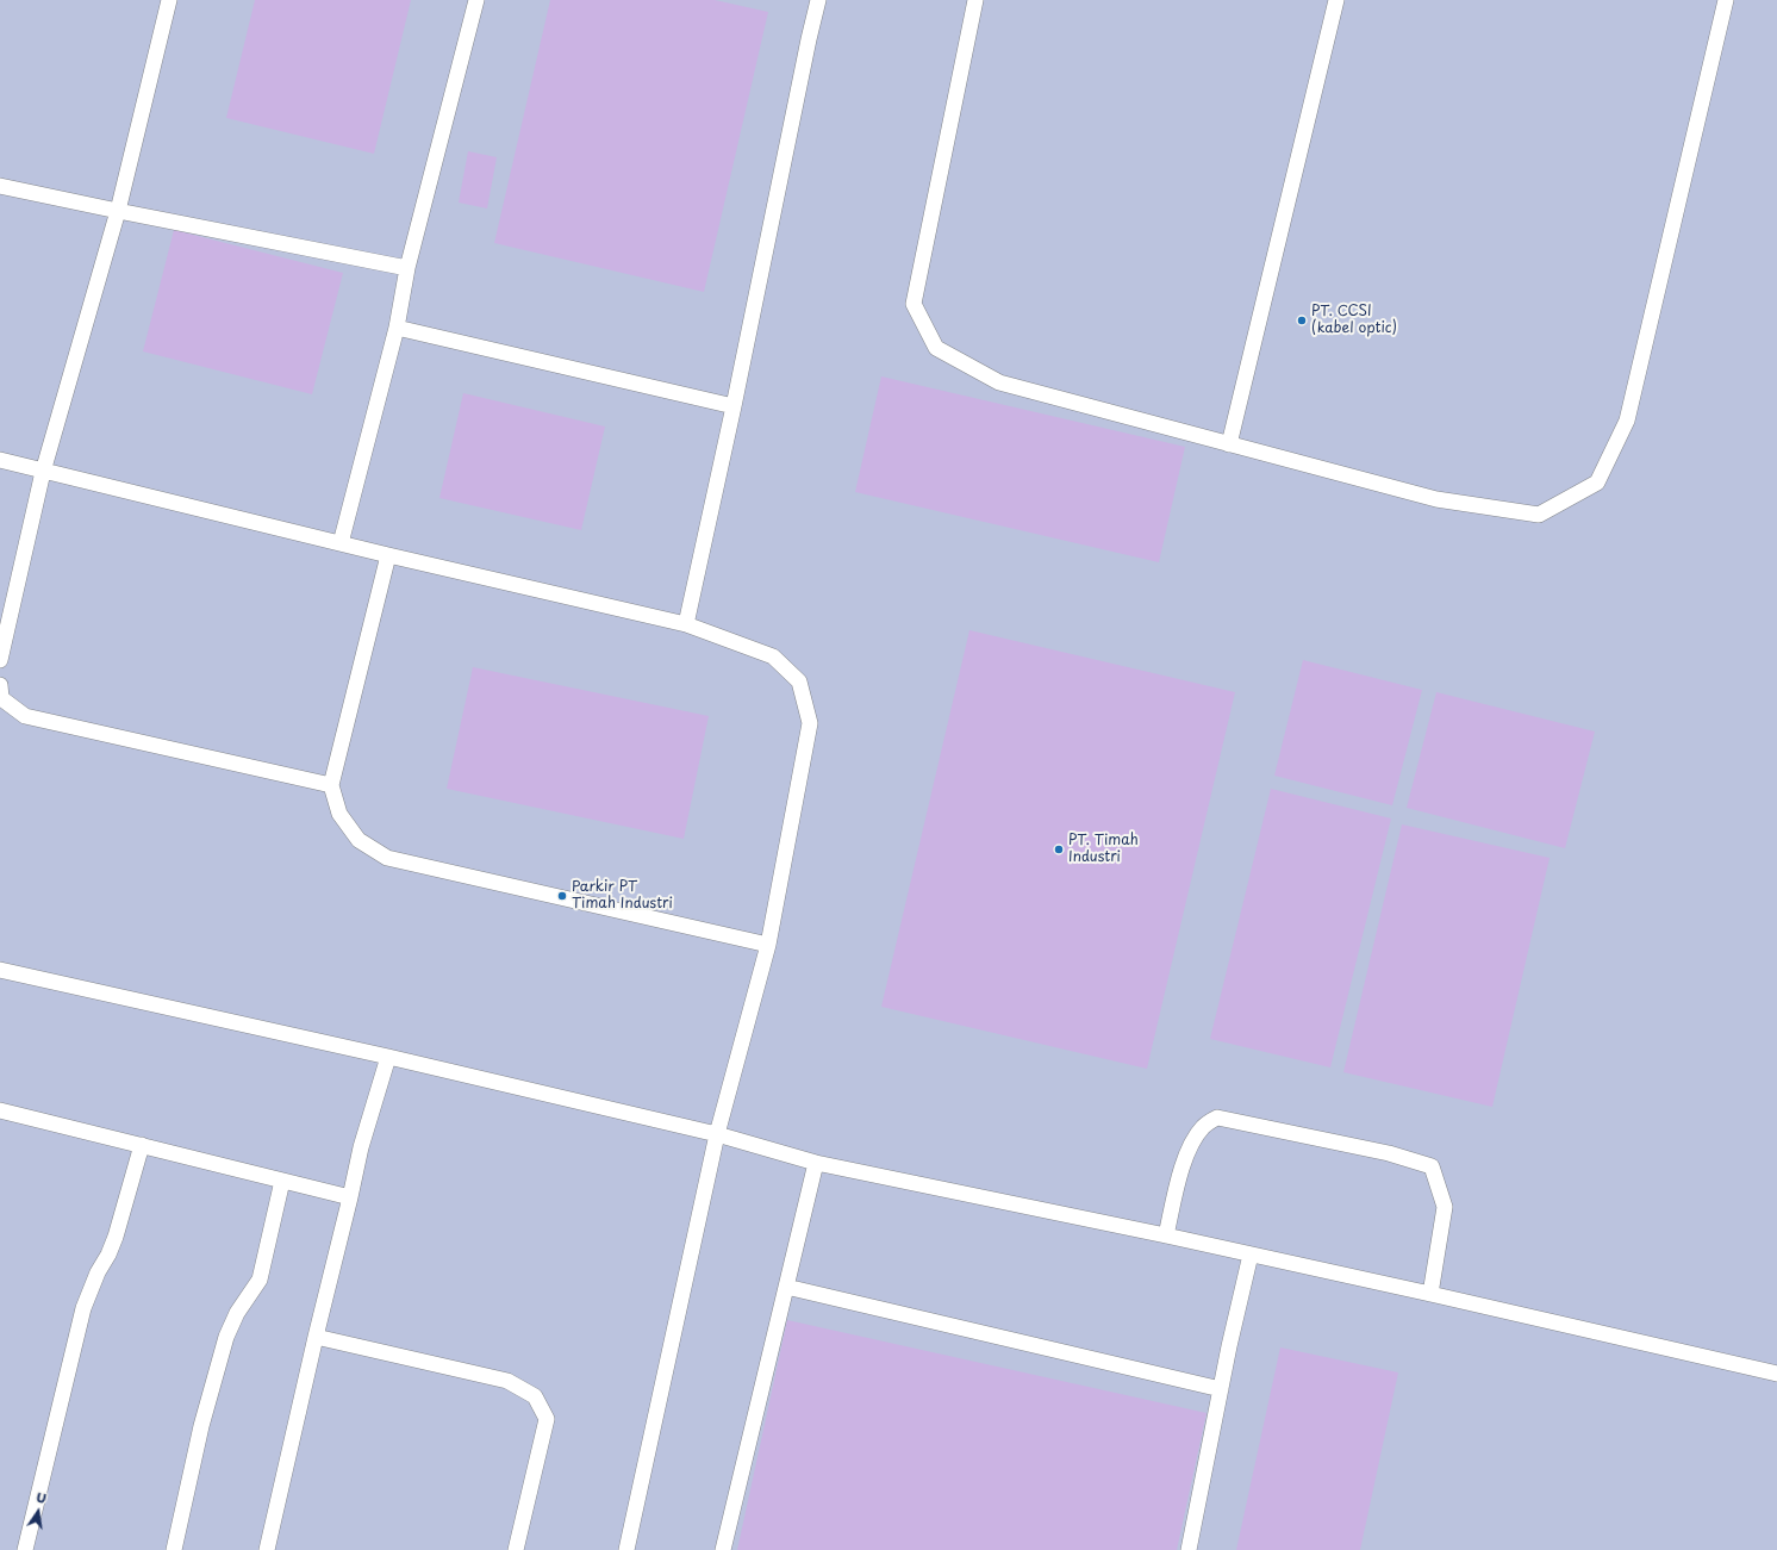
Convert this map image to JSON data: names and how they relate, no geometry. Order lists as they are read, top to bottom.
{
  "places": ["PT. CCSI (kabel optic)", "PT. Timah Industri", "Parkir PT Timah Industri"],
  "north": "top"
}
